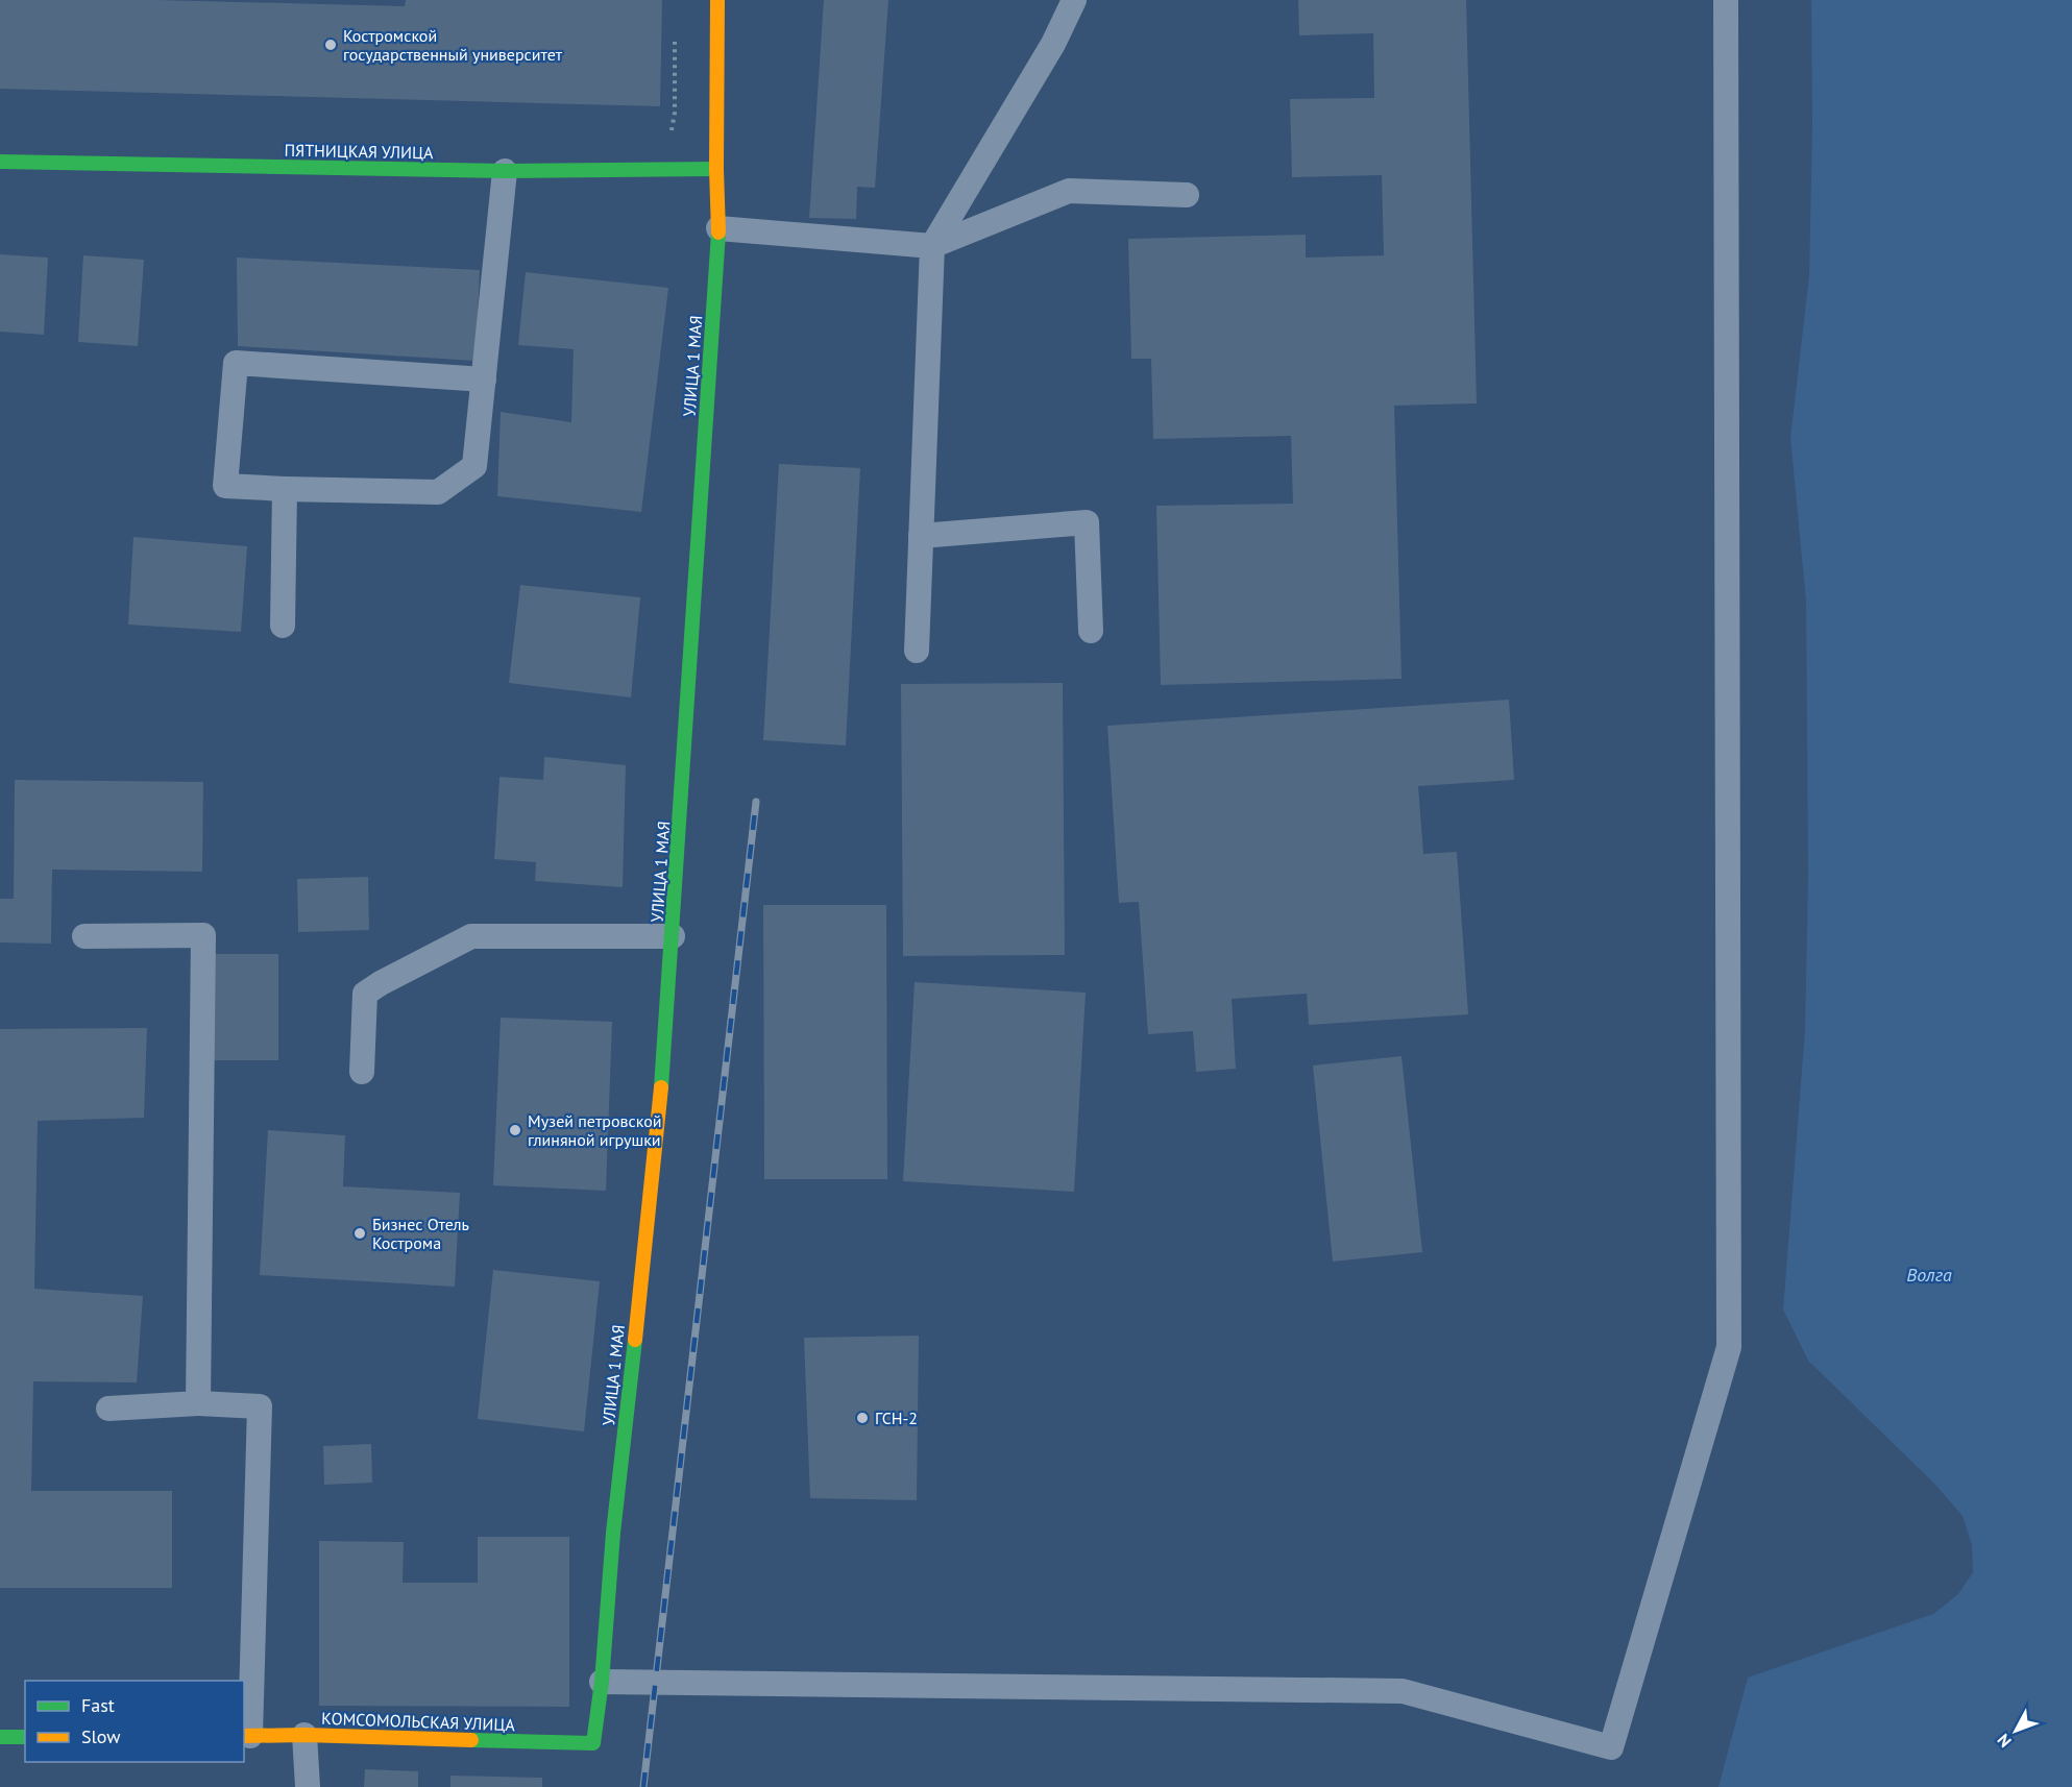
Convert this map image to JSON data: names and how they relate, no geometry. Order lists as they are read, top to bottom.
{
  "streets": {
    "street": ["ПЯТНИЦКАЯ УЛИЦА", "УЛИЦА 1 МАЯ", "КОМСОМОЛЬСКАЯ УЛИЦА"]
  },
  "crossings": [
    ["ПЯТНИЦКАЯ УЛИЦА", "УЛИЦА 1 МАЯ"],
    ["УЛИЦА 1 МАЯ", "КОМСОМОЛЬСКАЯ УЛИЦА"]
  ],
  "water": ["Волга"],
  "places": [
    "Костромской государственный университет",
    "Музей петровской глиняной игрушки",
    "Бизнес Отель Кострома",
    "ГСН-2"
  ],
  "legend": ["Fast", "Slow"],
  "north": "bottom left"
}
